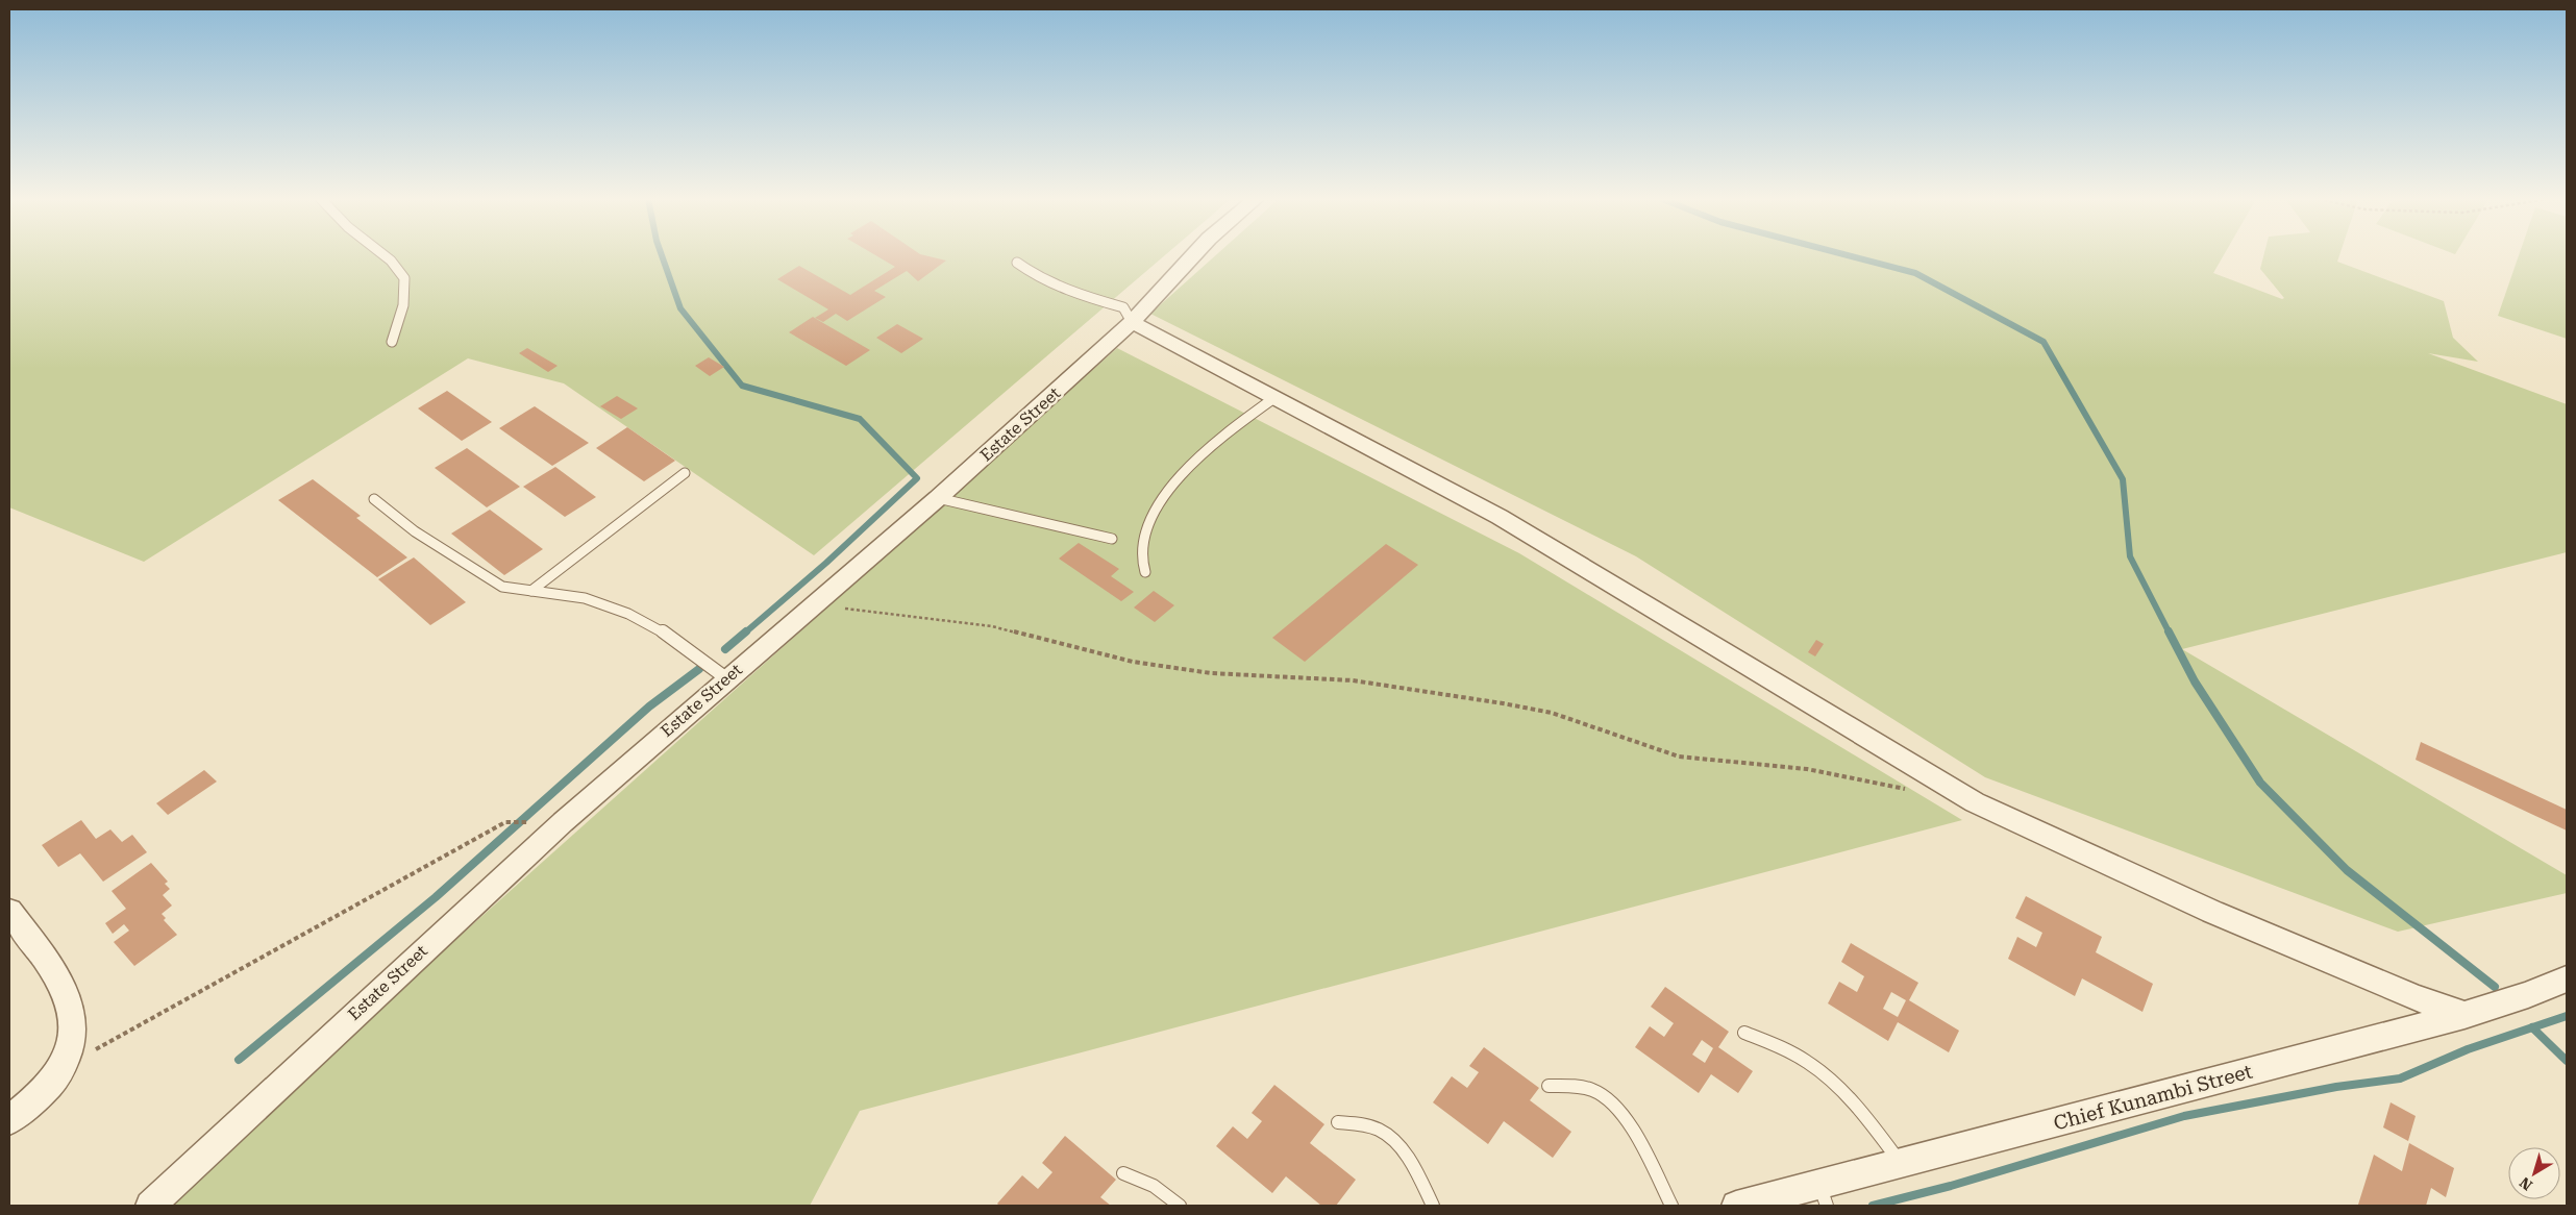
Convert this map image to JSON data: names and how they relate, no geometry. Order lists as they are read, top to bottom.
{
  "streets": {
    "street": ["Estate Street", "Chief Kunambi Street"]
  },
  "north": "bottom left"
}
